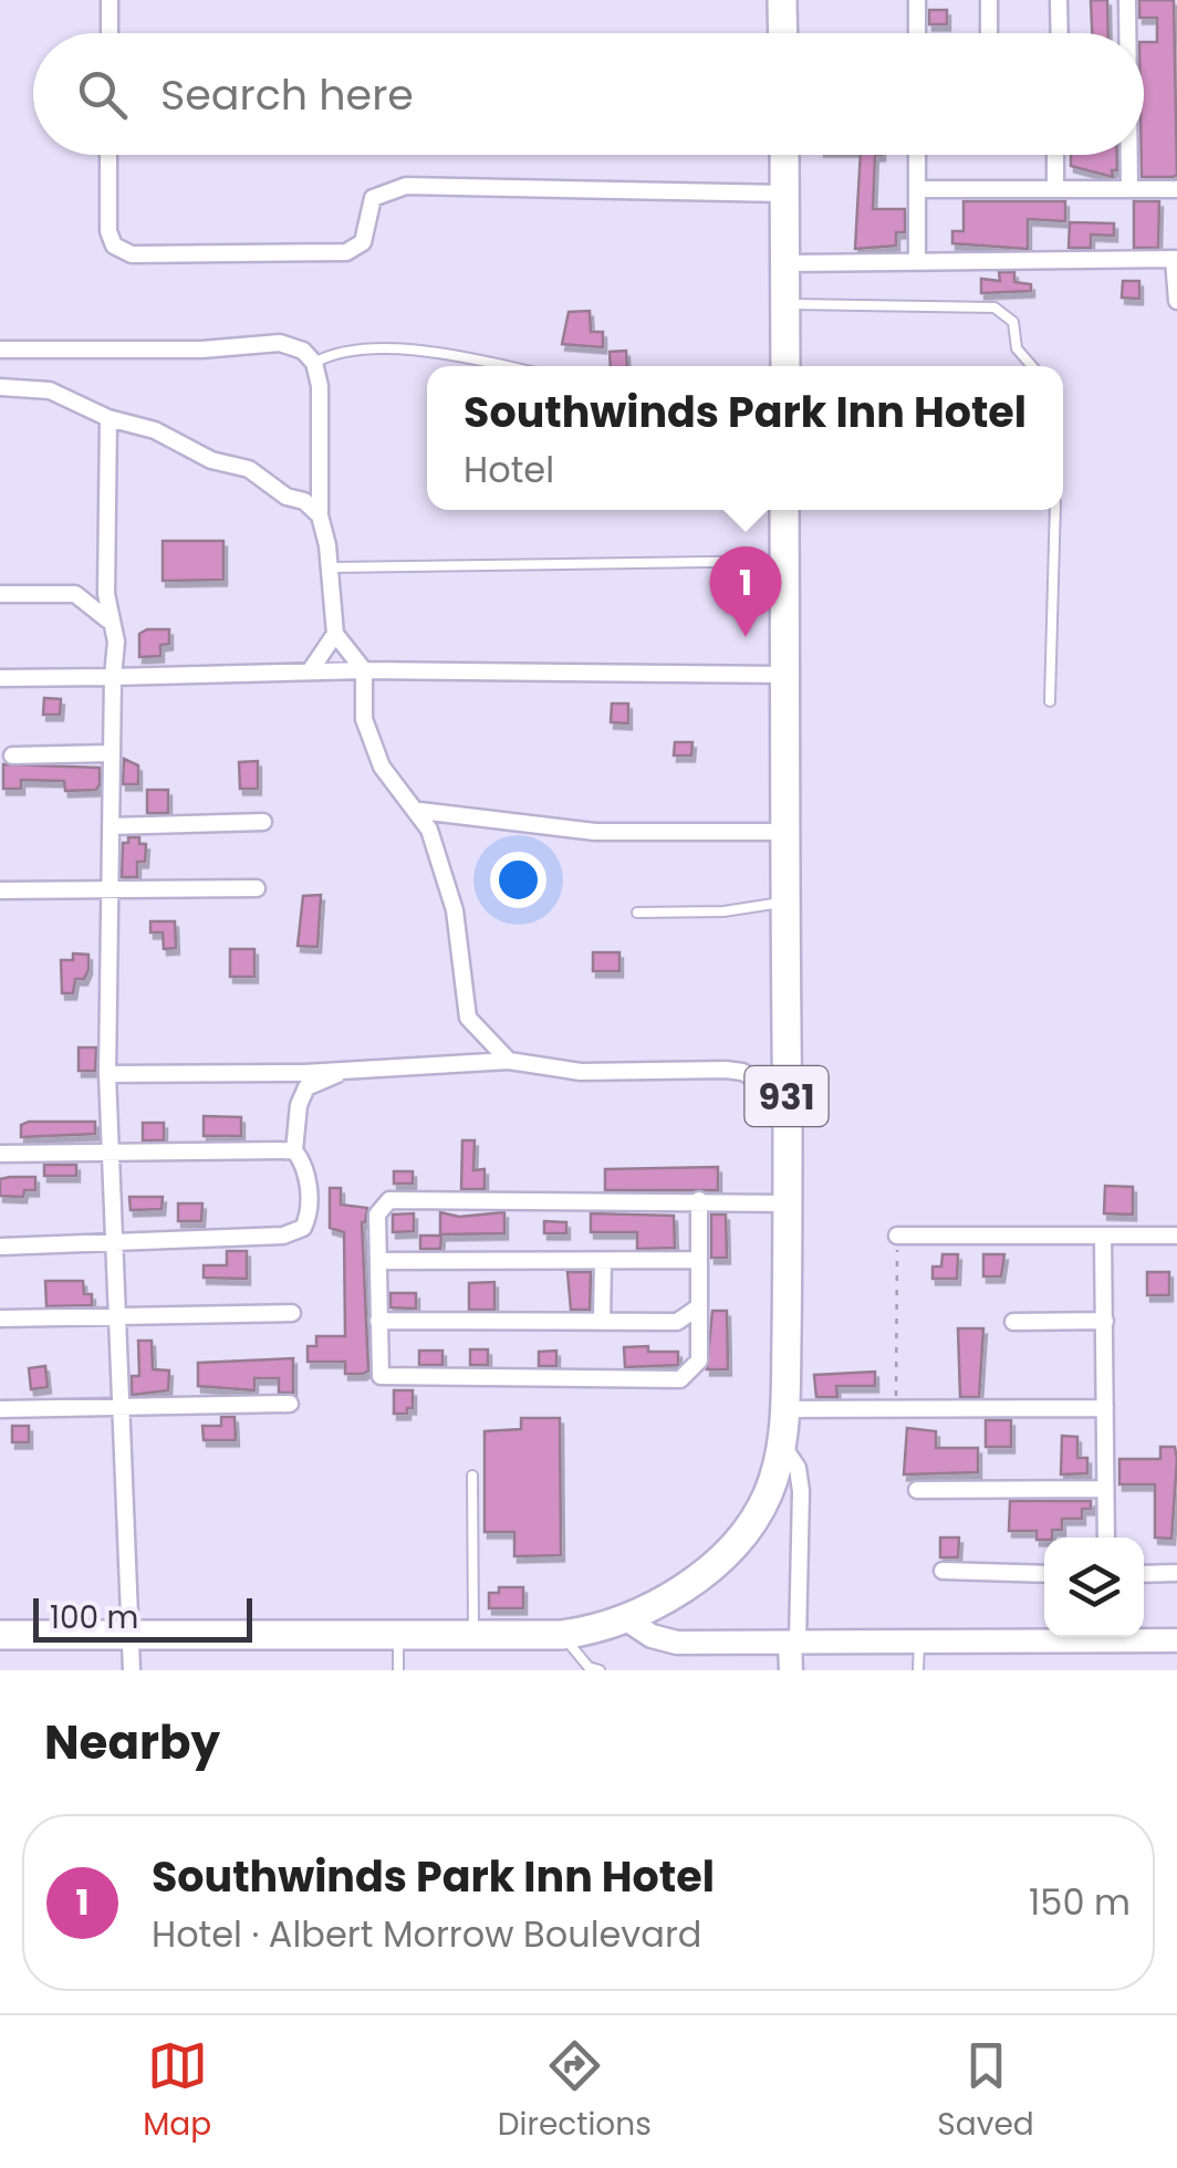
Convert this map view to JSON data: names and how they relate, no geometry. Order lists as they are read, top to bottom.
{
  "streets": {
    "highway": ["931"]
  },
  "scale_bar": "100 m",
  "page": {
    "search": "Search here",
    "popup": ["Southwinds Park Inn Hotel", "Hotel"],
    "pins": "1",
    "scale": "100 m",
    "heading": "Nearby",
    "list": [
      {
        "mark": "1",
        "name": "Southwinds Park Inn Hotel",
        "note": "Hotel · Albert Morrow Boulevard",
        "value": "150 m"
      }
    ],
    "nav": ["Map", "Directions", "Saved"]
  }
}
